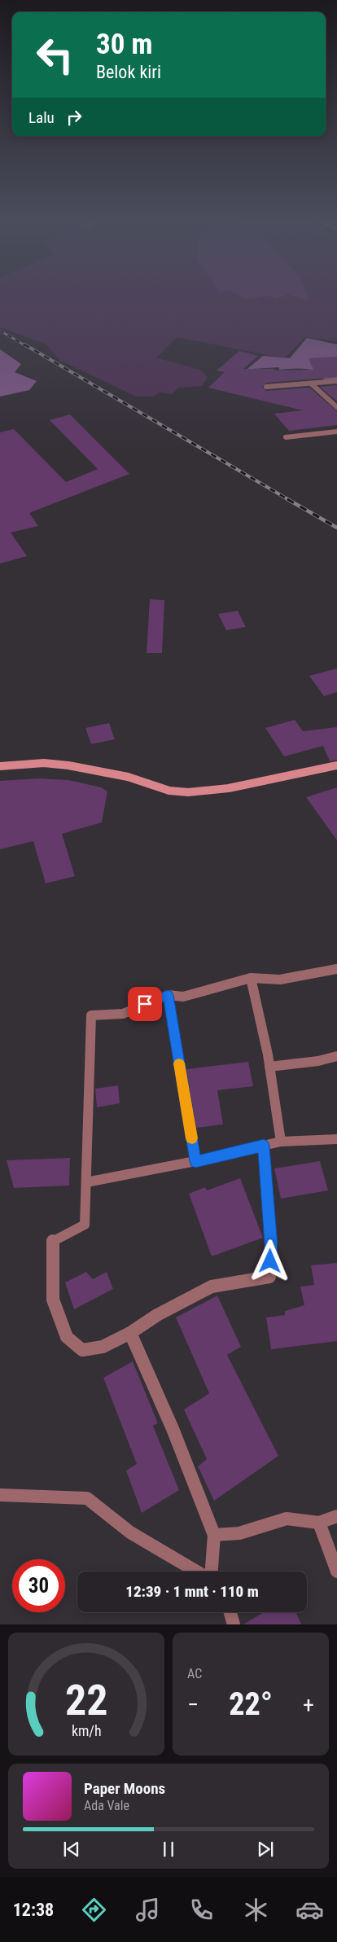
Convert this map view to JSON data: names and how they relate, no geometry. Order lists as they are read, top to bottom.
{
  "page": {
    "turn": ["30 m", "Belok kiri"],
    "then": "Lalu",
    "limit": "30",
    "trip": "12:39 · 1 mnt · 110 m",
    "tile": "AC",
    "heat": ["−", "22°", "+"],
    "song": ["Paper Moons", "Ada Vale"],
    "tabs": "12:38",
    "gauge": ["22", "km/h"]
  }
}
